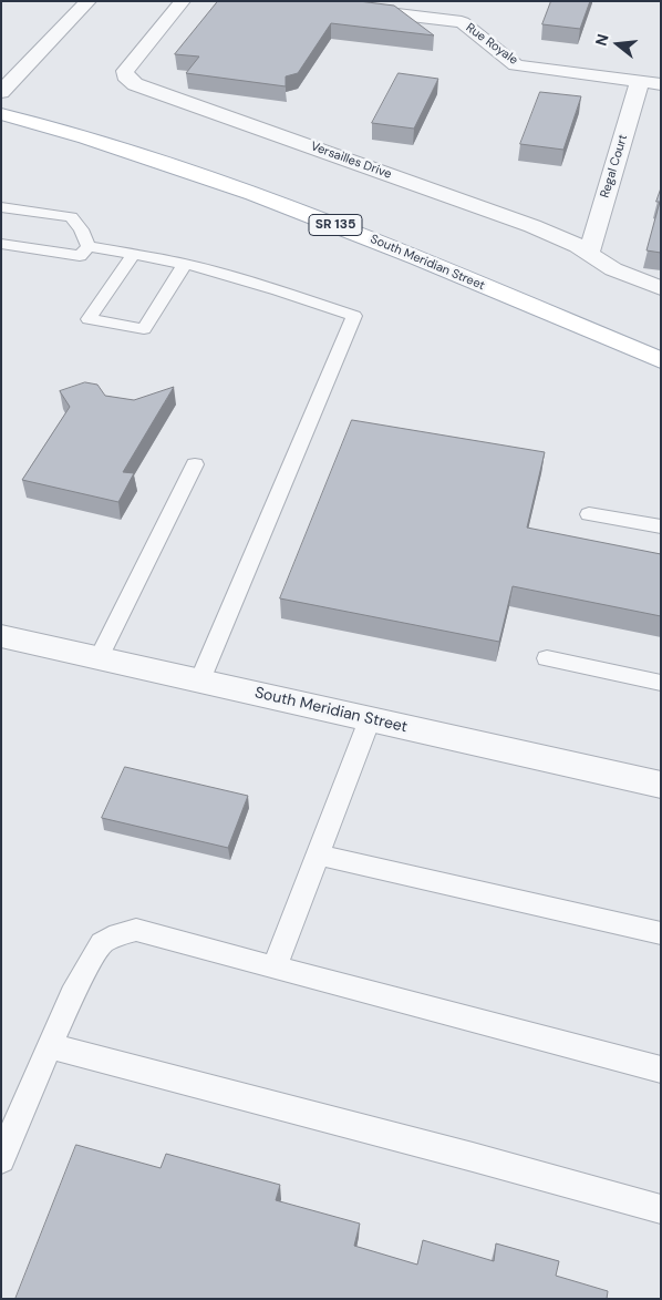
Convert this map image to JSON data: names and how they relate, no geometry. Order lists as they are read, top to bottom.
{
  "streets": {
    "main road": ["SR 135", "South Meridian Street"],
    "street": ["Rue Royale", "Versailles Drive", "Regal Court"]
  },
  "crossings": [
    ["Rue Royale", "Regal Court"],
    ["Versailles Drive", "Regal Court"]
  ],
  "north": "left"
}
